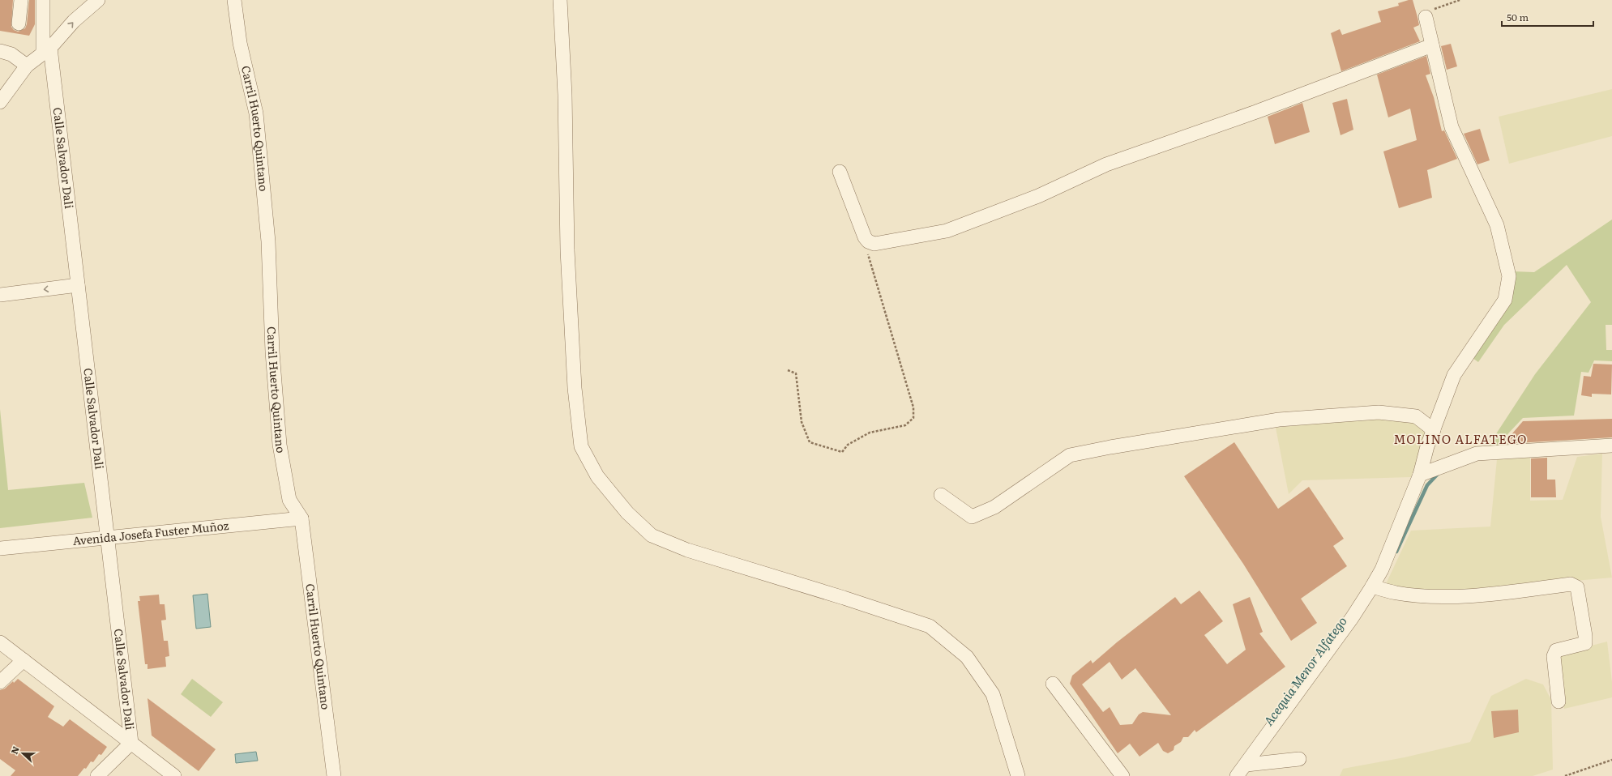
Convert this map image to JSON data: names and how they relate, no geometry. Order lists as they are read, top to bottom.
{
  "streets": {
    "street": ["Carril Huerto Quintano", "Calle Salvador Dali", "Avenida Josefa Fuster Muñoz"]
  },
  "crossings": [
    ["Carril Huerto Quintano", "Avenida Josefa Fuster Muñoz"],
    ["Calle Salvador Dali", "Avenida Josefa Fuster Muñoz"]
  ],
  "districts": ["MOLINO ALFATEGO"],
  "water": ["Acequia Menor Alfatego"],
  "scale_bar": "50 m",
  "north": "left"
}
